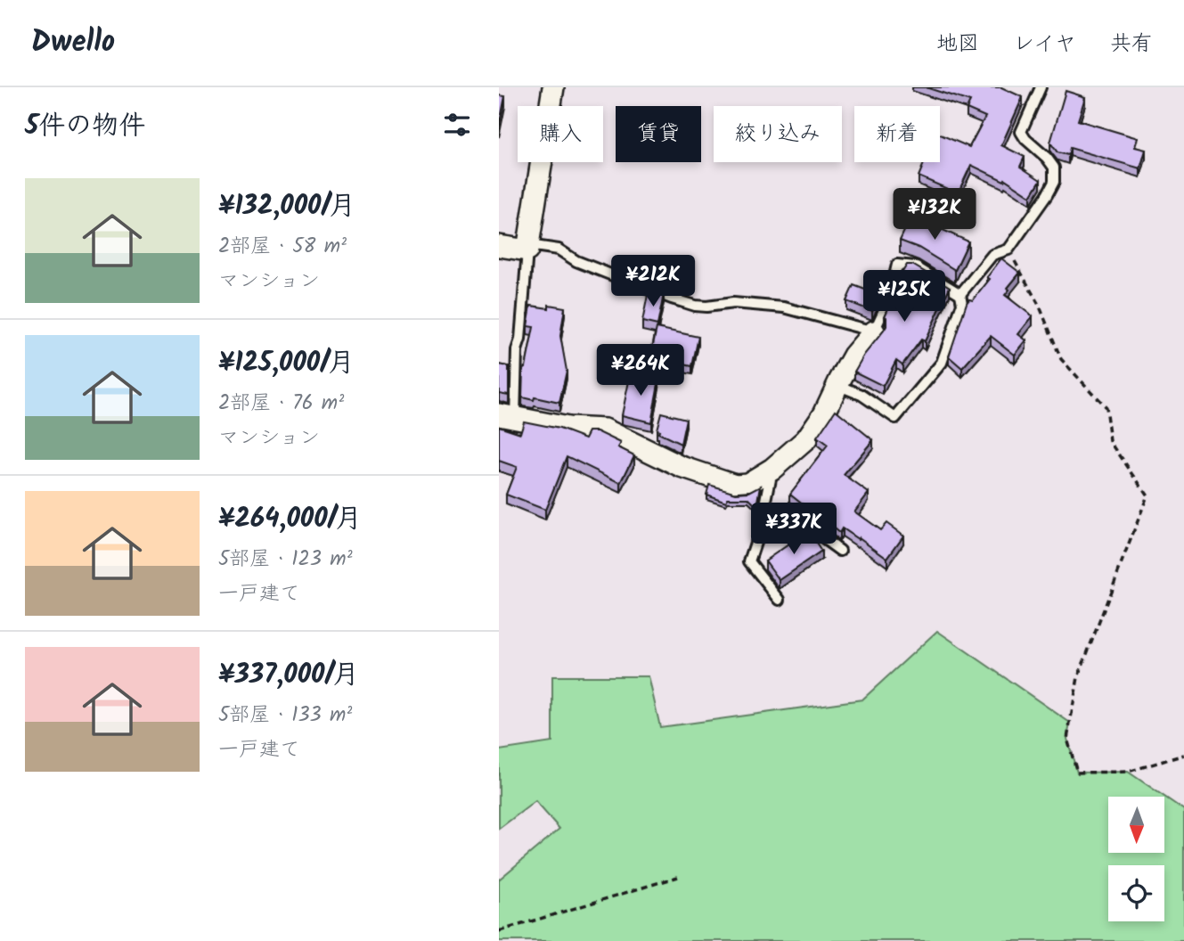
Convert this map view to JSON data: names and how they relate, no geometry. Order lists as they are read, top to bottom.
{
  "north": "bottom",
  "page": {
    "header": "Dwello",
    "nav": ["地図", "レイヤ", "共有"],
    "heading": "5件の物件",
    "chip": [
      "購入",
      "賃貸",
      "絞り込み",
      "新着"
    ],
    "list": [
      {
        "name": "¥132,000/月",
        "note": "2部屋 · 58 m² · マンション"
      },
      {
        "name": "¥125,000/月",
        "note": "2部屋 · 76 m² · マンション"
      },
      {
        "name": "¥264,000/月",
        "note": "5部屋 · 123 m² · 一戸建て"
      },
      {
        "name": "¥337,000/月",
        "note": "5部屋 · 133 m² · 一戸建て"
      }
    ],
    "price": [
      "¥132K",
      "¥212K",
      "¥125K",
      "¥264K",
      "¥337K"
    ]
  }
}
